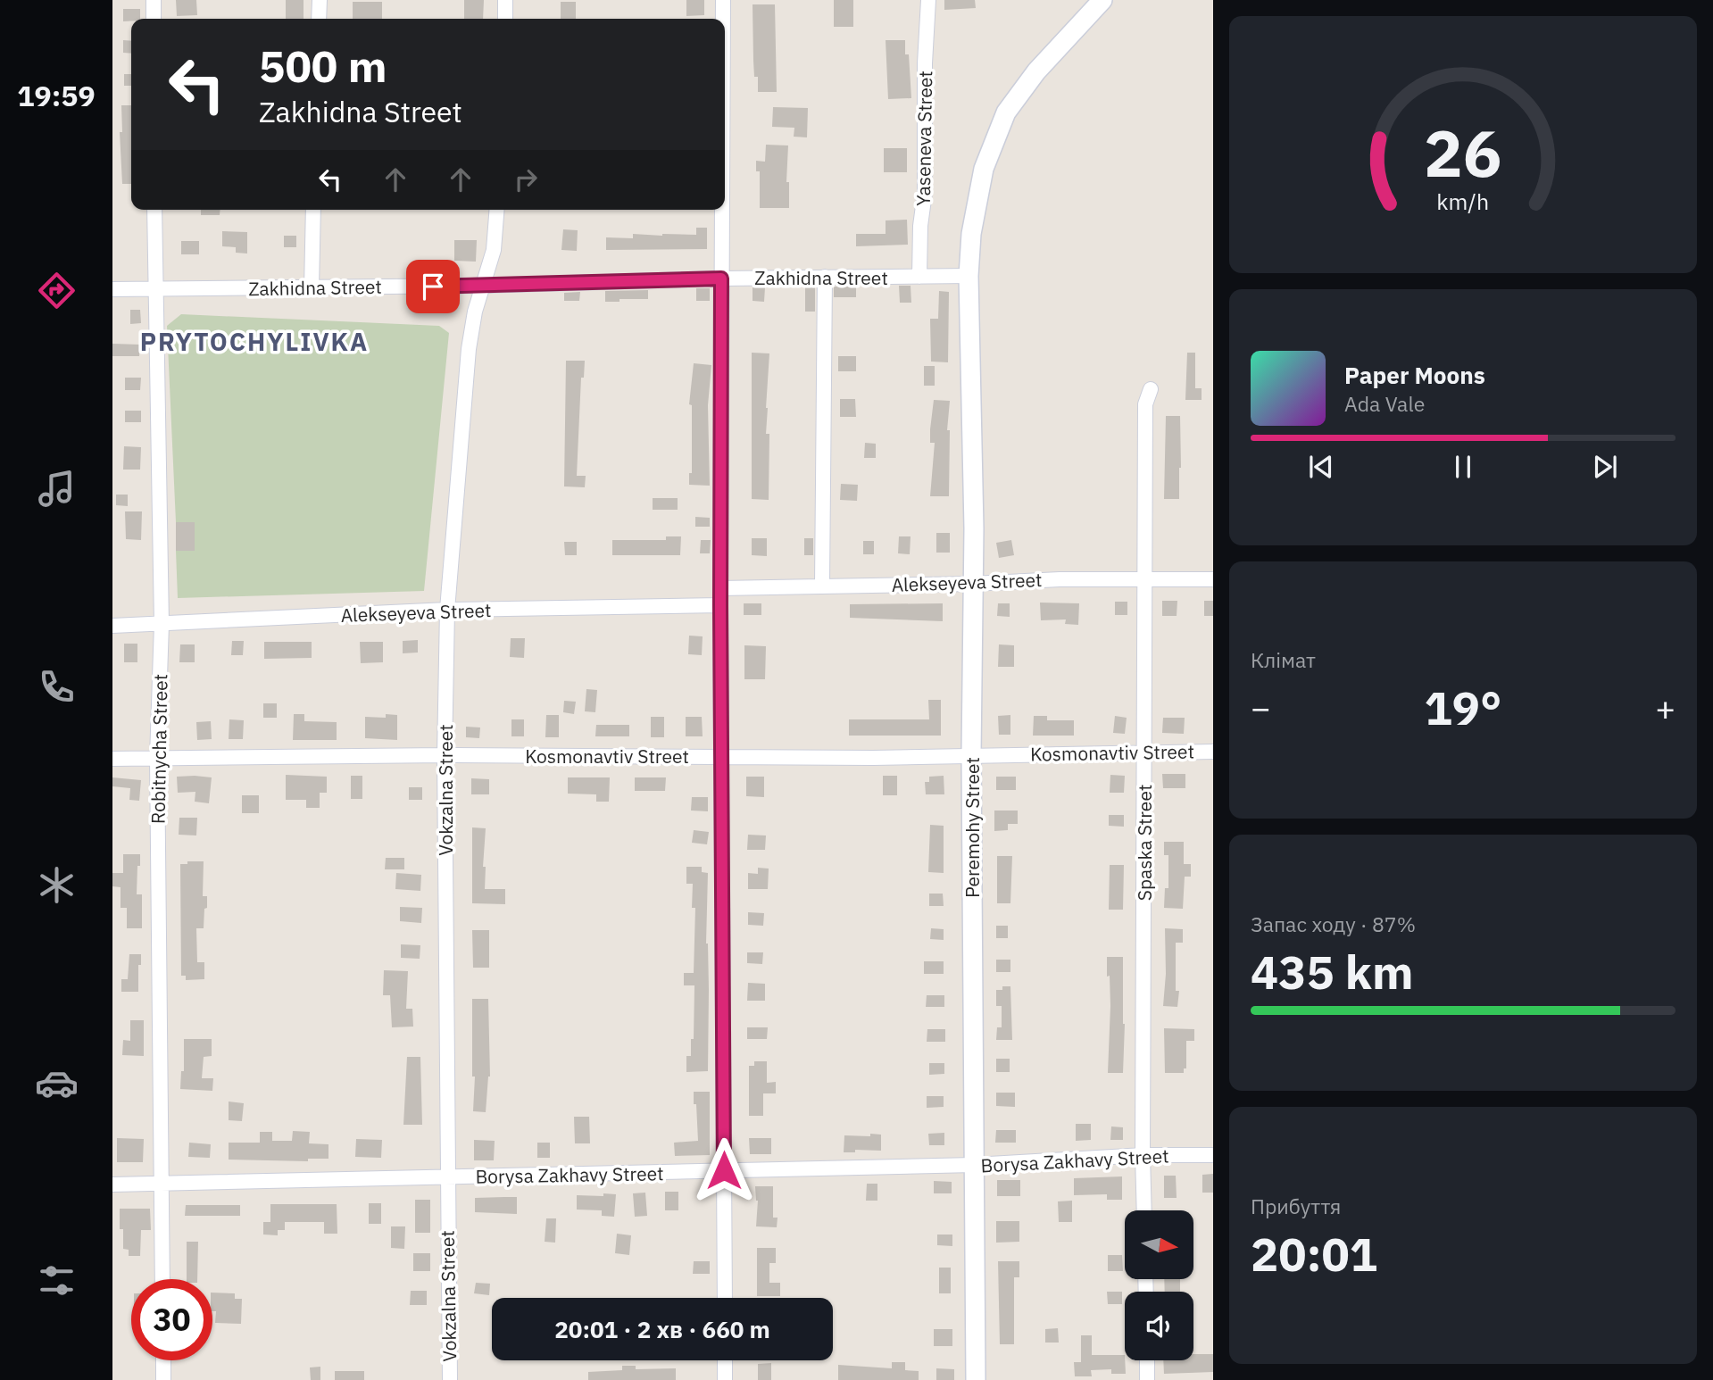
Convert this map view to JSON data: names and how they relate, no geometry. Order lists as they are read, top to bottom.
{
  "streets": {
    "main road": ["Peremohy Street"],
    "street": [
      "Yaseneva Street",
      "Zakhidna Street",
      "Alekseyeva Street",
      "Robitnycha Street",
      "Kosmonavtiv Street",
      "Vokzalna Street",
      "Spaska Street",
      "Borysa Zakhavy Street"
    ]
  },
  "crossings": [
    ["Yaseneva Street", "Zakhidna Street"],
    ["Zakhidna Street", "Robitnycha Street"],
    ["Zakhidna Street", "Vokzalna Street"],
    ["Zakhidna Street", "Peremohy Street"],
    ["Alekseyeva Street", "Robitnycha Street"],
    ["Alekseyeva Street", "Vokzalna Street"],
    ["Alekseyeva Street", "Peremohy Street"],
    ["Alekseyeva Street", "Spaska Street"],
    ["Robitnycha Street", "Kosmonavtiv Street"],
    ["Robitnycha Street", "Borysa Zakhavy Street"],
    ["Kosmonavtiv Street", "Vokzalna Street"],
    ["Kosmonavtiv Street", "Peremohy Street"],
    ["Kosmonavtiv Street", "Spaska Street"],
    ["Vokzalna Street", "Borysa Zakhavy Street"],
    ["Peremohy Street", "Borysa Zakhavy Street"],
    ["Spaska Street", "Borysa Zakhavy Street"]
  ],
  "districts": ["PRYTOCHYLIVKA"],
  "north": "right",
  "page": {
    "tabs": "19:59",
    "turn": ["500 m", "Zakhidna Street"],
    "song": ["Paper Moons", "Ada Vale"],
    "tile": [
      "Клімат",
      ["Запас ходу · 87%", "435 km"],
      ["Прибуття", "20:01"]
    ],
    "heat": ["−", "19°", "+"],
    "limit": "30",
    "trip": "20:01 · 2 хв · 660 m",
    "gauge": ["26", "km/h"]
  }
}
